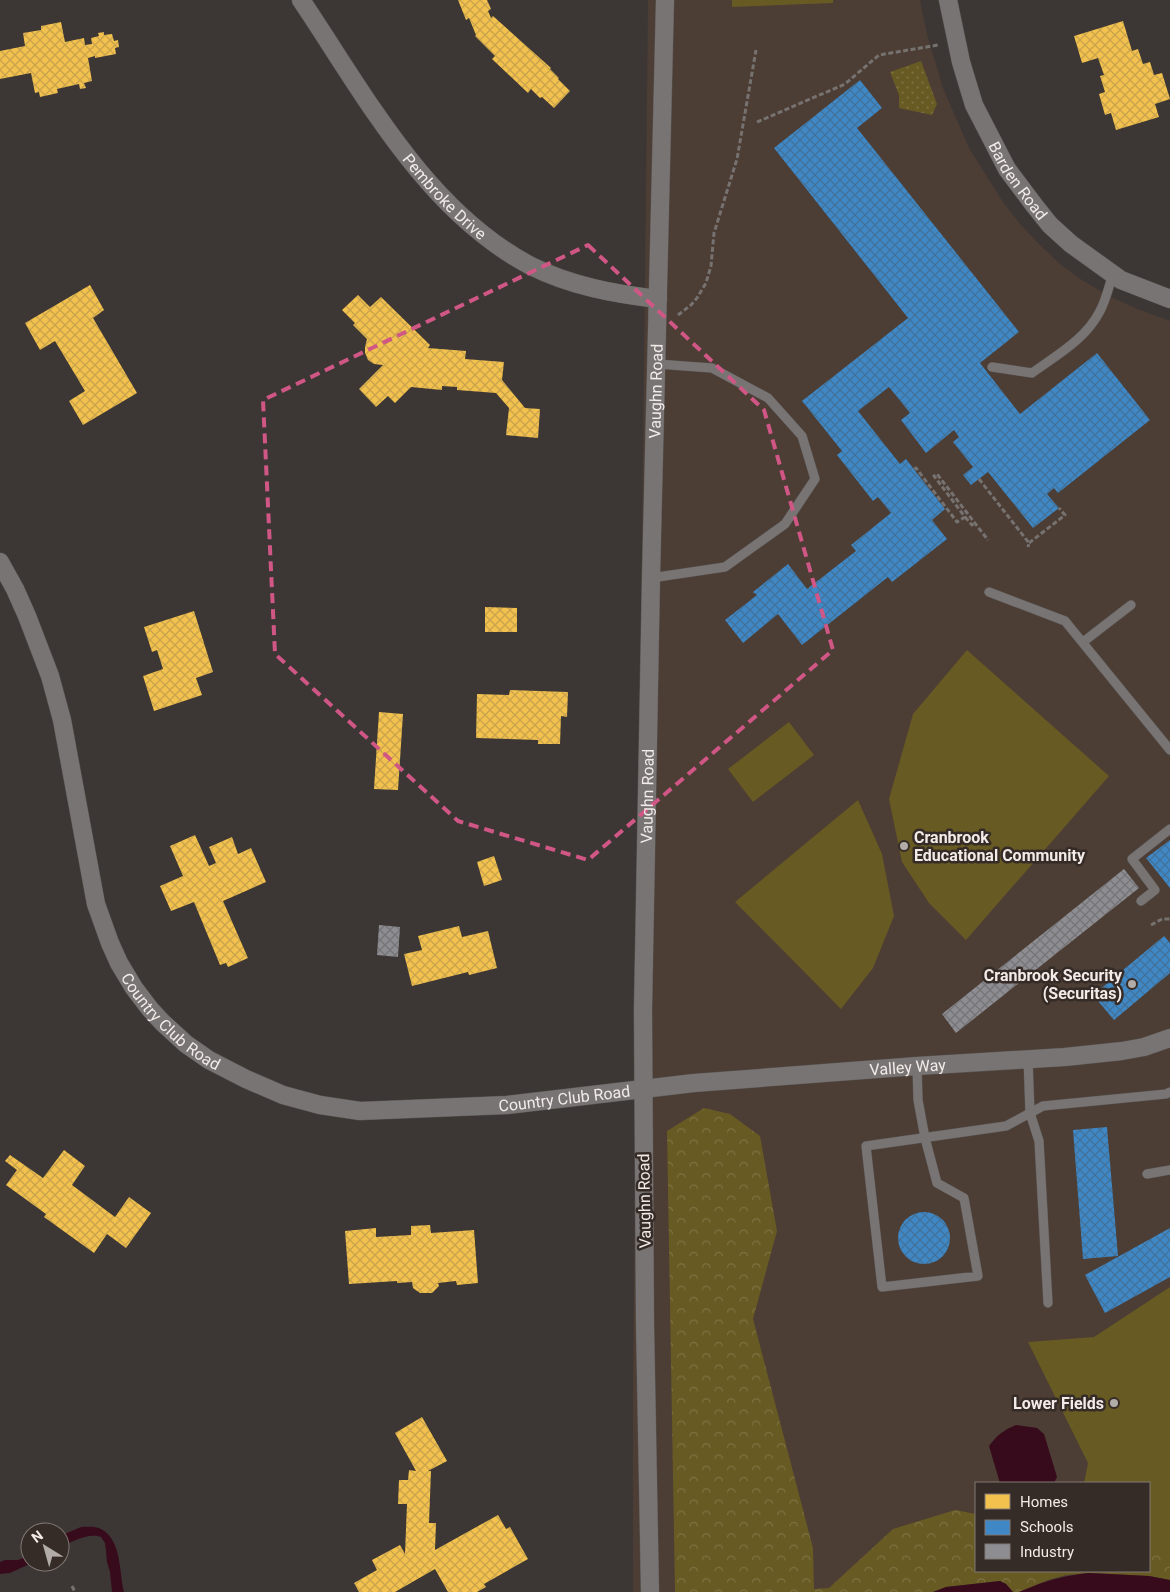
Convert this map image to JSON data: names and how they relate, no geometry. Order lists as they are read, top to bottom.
{
  "streets": {
    "street": [
      "Barden Road",
      "Pembroke Drive",
      "Vaughn Road",
      "Country Club Road",
      "Valley Way"
    ]
  },
  "crossings": [
    ["Pembroke Drive", "Vaughn Road"],
    ["Vaughn Road", "Country Club Road"],
    ["Vaughn Road", "Valley Way"],
    ["Country Club Road", "Valley Way"]
  ],
  "places": ["Cranbrook Educational Community", "Cranbrook Security (Securitas)", "Lower Fields"],
  "legend": ["Homes", "Schools", "Industry"],
  "north": "top left"
}
